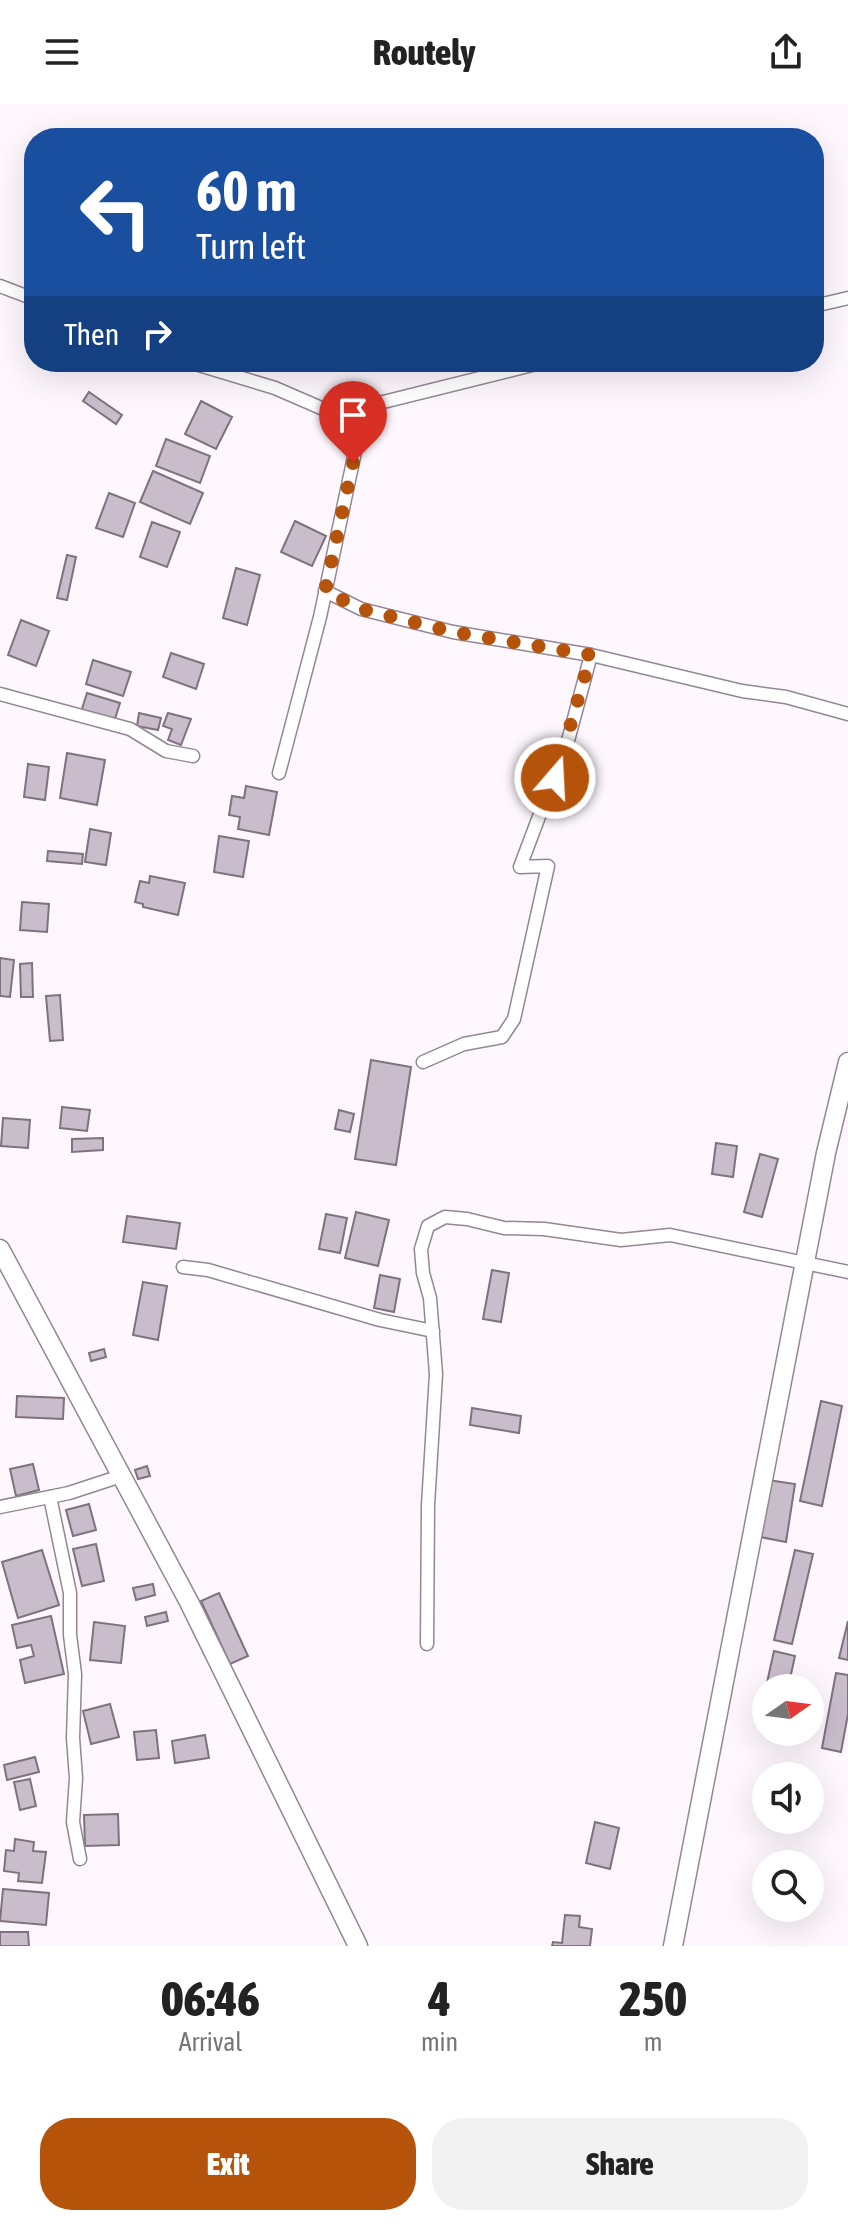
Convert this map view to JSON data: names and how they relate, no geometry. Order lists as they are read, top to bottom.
{
  "north": "right",
  "page": {
    "header": "Routely",
    "turn": ["60 m", "Turn left"],
    "then": "Then",
    "eta": [
      "06:46",
      "Arrival",
      "4",
      "min",
      "250",
      "m"
    ],
    "buttons": ["Exit", "Share"]
  }
}
